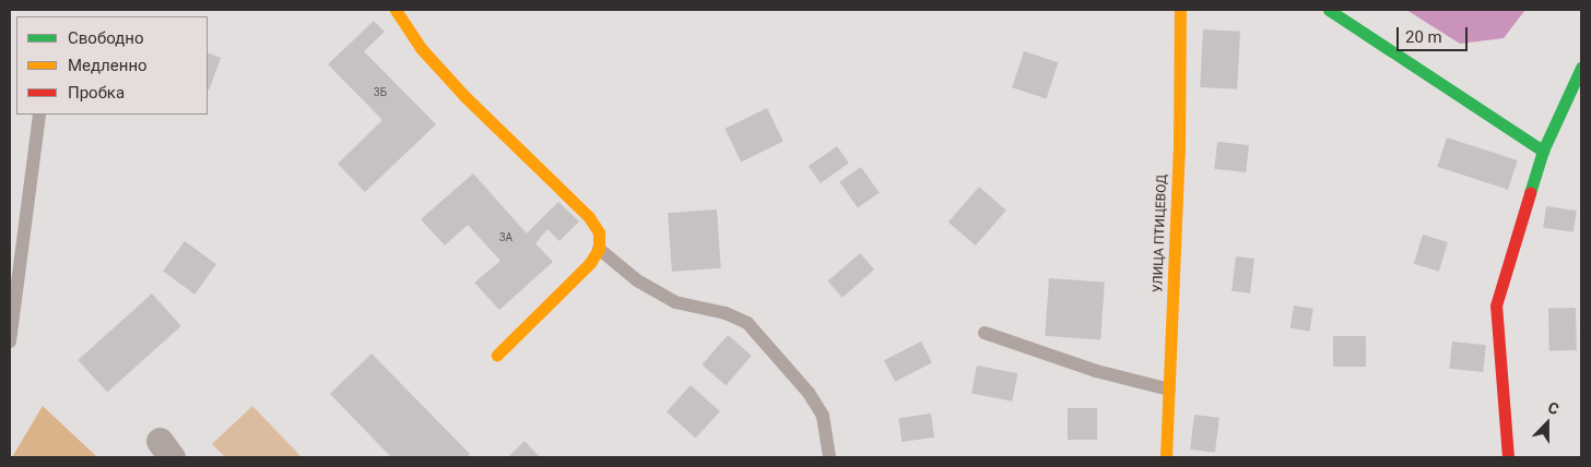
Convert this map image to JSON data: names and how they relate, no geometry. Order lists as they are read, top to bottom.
{
  "streets": {
    "street": ["УЛИЦА ПТИЦЕВОД"]
  },
  "house_numbers": ["3Б", "3А"],
  "legend": ["Свободно", "Медленно", "Пробка"],
  "scale_bar": "20 m",
  "north": "top"
}
